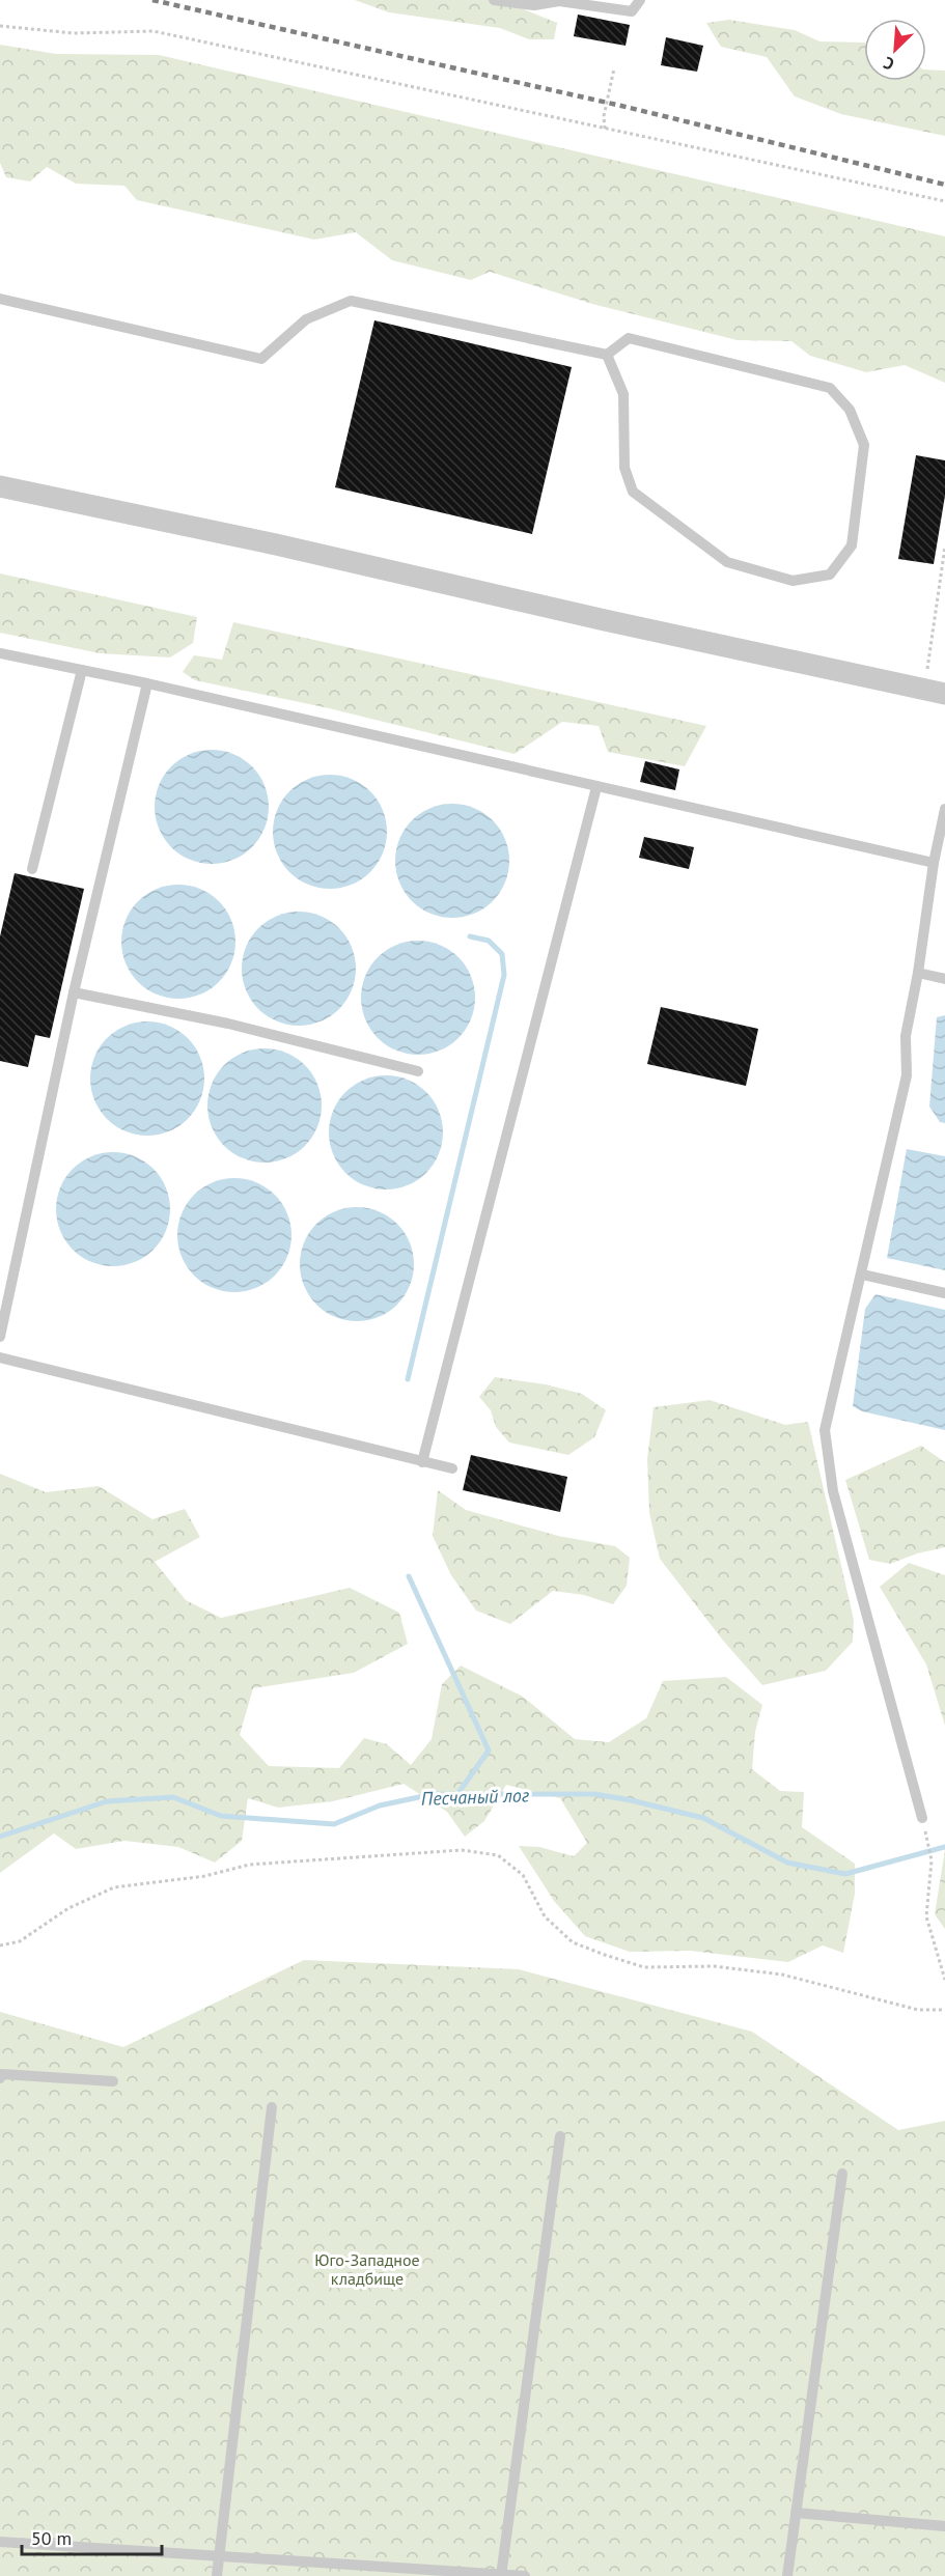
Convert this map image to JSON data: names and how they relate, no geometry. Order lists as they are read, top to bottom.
{
  "water": ["Песчаный лог"],
  "parks": ["Юго-Западное кладбище"],
  "scale_bar": "50 m",
  "north": "bottom left"
}
